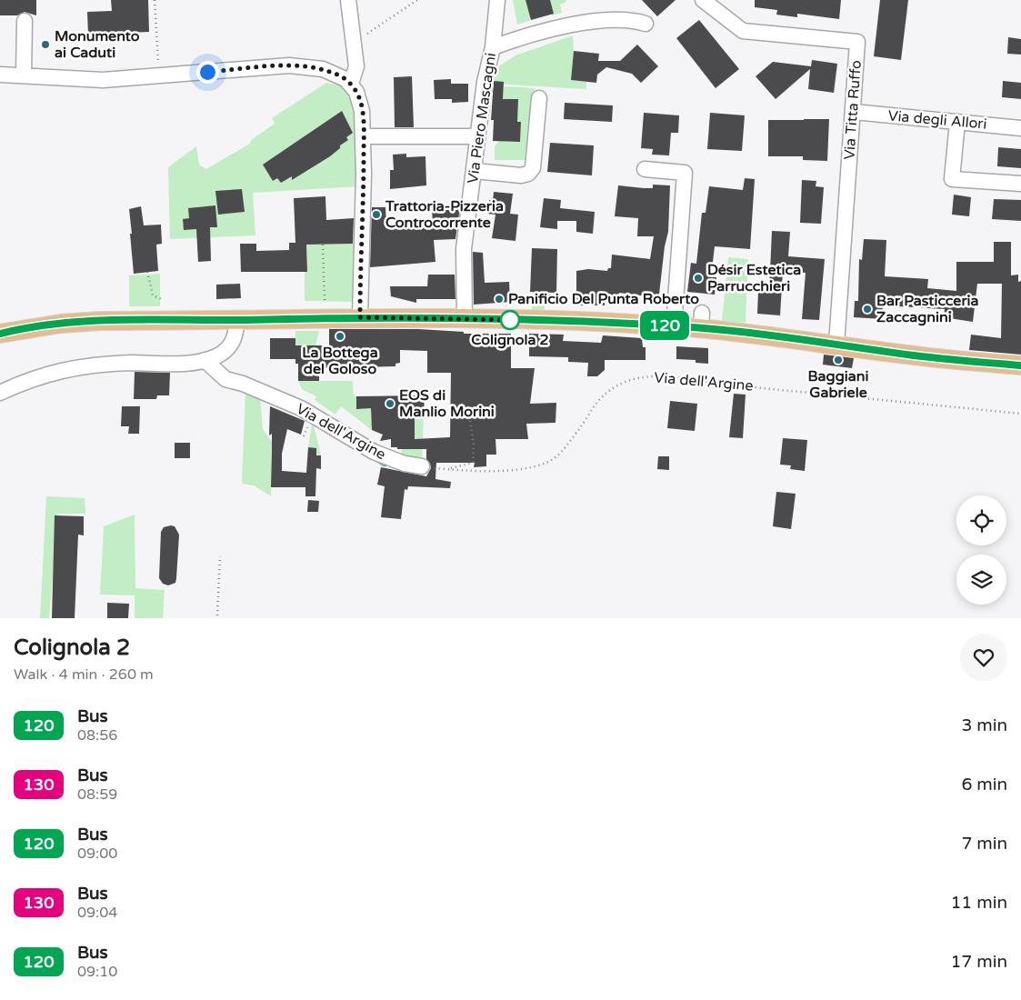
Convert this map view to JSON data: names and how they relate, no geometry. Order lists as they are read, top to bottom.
{
  "streets": {
    "street": [
      "Via Titta Ruffo",
      "Via Piero Mascagni",
      "Via degli Allori",
      "Via dell'Argine"
    ]
  },
  "crossings": [
    ["Via Titta Ruffo", "Via degli Allori"]
  ],
  "places": [
    "Monumento ai Caduti",
    "Trattoria-Pizzeria Controcorrente",
    "Désir Estetica Parrucchieri",
    "Panificio Del Punta Roberto",
    "Bar Pasticceria Zaccagnini",
    "Colignola 2",
    "La Bottega del Goloso",
    "Baggiani Gabriele",
    "EOS di Manlio Morini"
  ],
  "lines": ["bus line 120"],
  "page": {
    "on_map": "120",
    "heading": ["Colignola 2", "Walk · 4 min · 260 m"],
    "list": [
      {
        "mark": "120",
        "name": "Bus",
        "note": "08:56",
        "value": "3 min"
      },
      {
        "mark": "130",
        "name": "Bus",
        "note": "08:59",
        "value": "6 min"
      },
      {
        "mark": "120",
        "name": "Bus",
        "note": "09:00",
        "value": "7 min"
      },
      {
        "mark": "130",
        "name": "Bus",
        "note": "09:04",
        "value": "11 min"
      },
      {
        "mark": "120",
        "name": "Bus",
        "note": "09:10",
        "value": "17 min"
      }
    ]
  }
}
